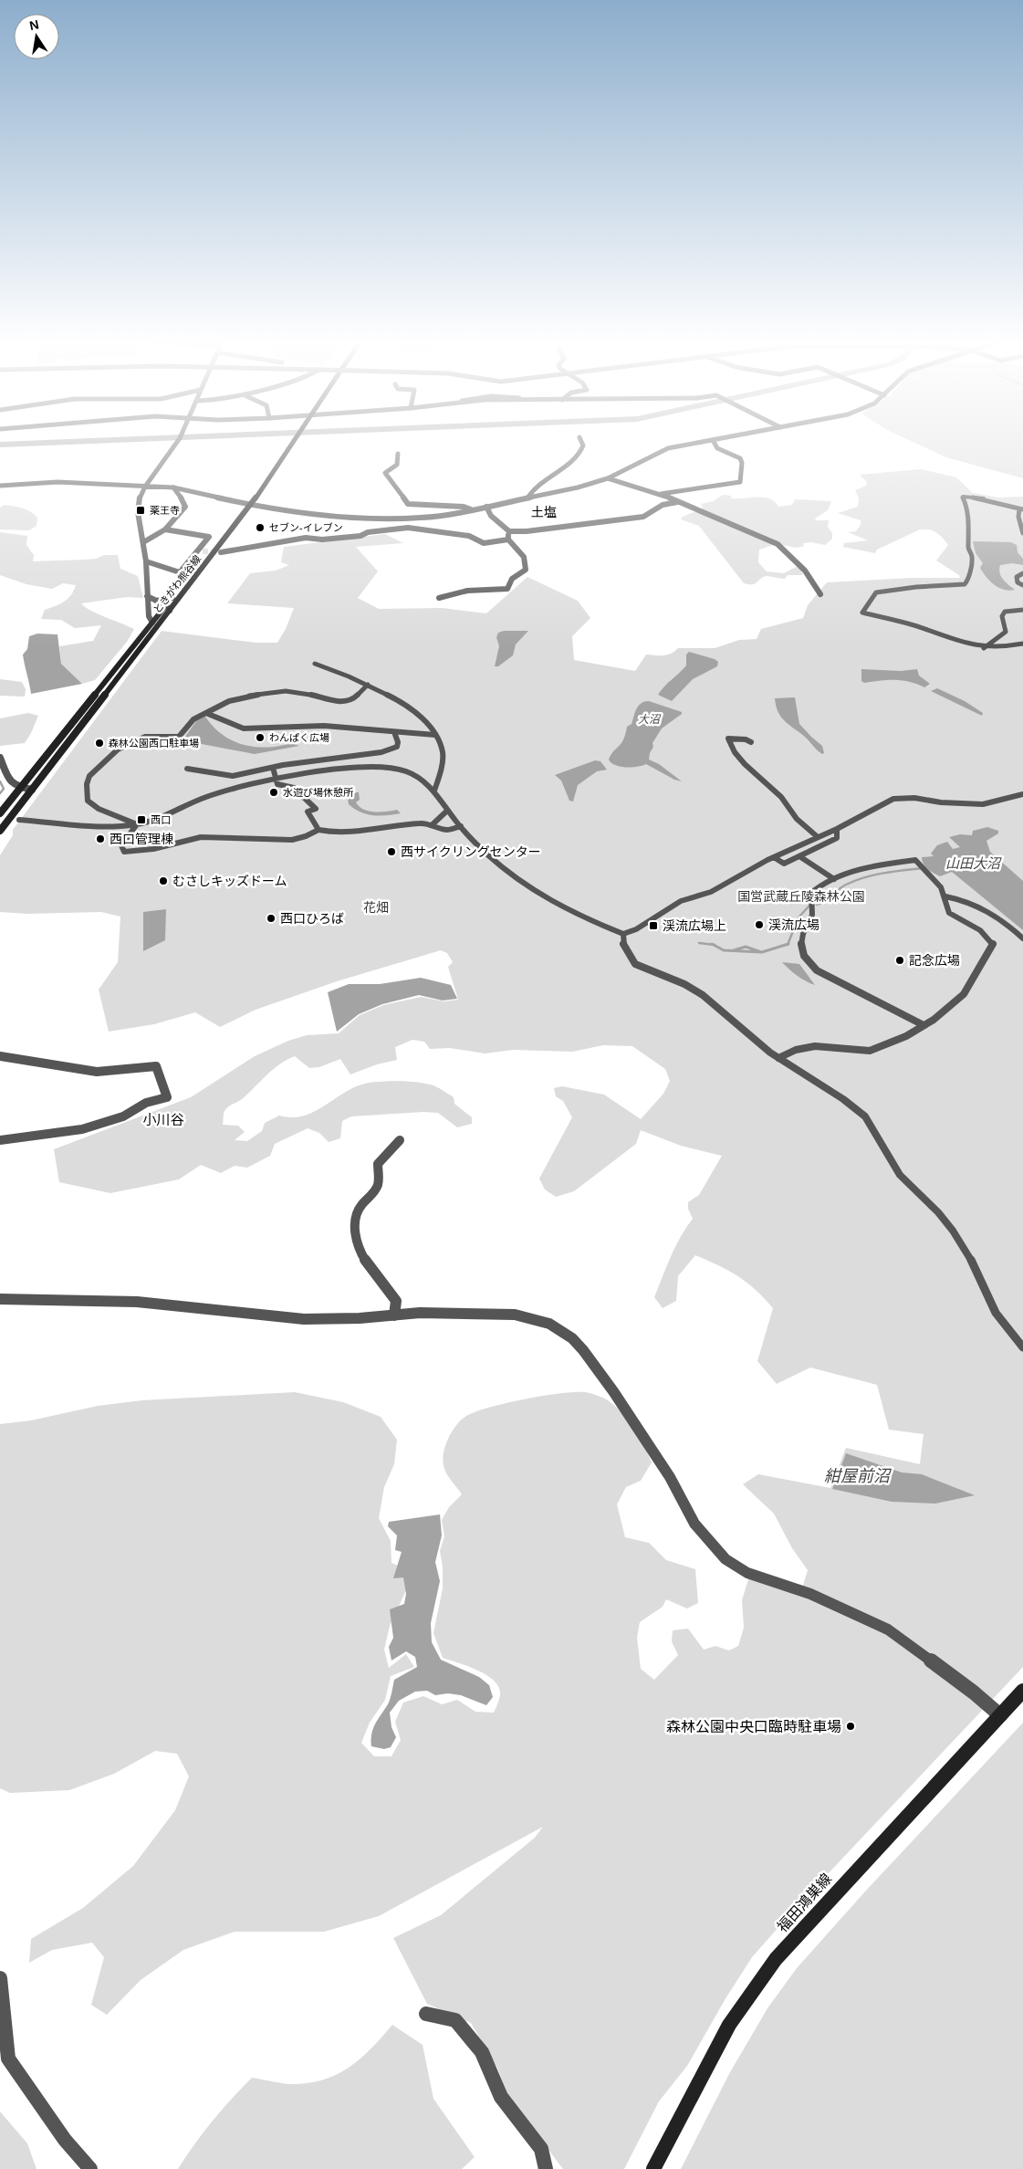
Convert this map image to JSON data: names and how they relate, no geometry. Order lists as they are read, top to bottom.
{
  "streets": {
    "main road": ["ときがわ熊谷線", "福田鴻巣線"]
  },
  "districts": ["土塩", "小川谷"],
  "water": ["大沼", "山田大沼", "紺屋前沼"],
  "parks": ["国営武蔵丘陵森林公園", "花畑"],
  "places": {
    "transit": ["薬王寺", "西口", "渓流広場上"],
    "other": [
      "セブン-イレブン",
      "わんぱく広場",
      "森林公園西口駐車場",
      "水遊び場休憩所",
      "西口管理棟",
      "西サイクリングセンター",
      "むさしキッズドーム",
      "西口ひろば",
      "渓流広場",
      "記念広場",
      "森林公園中央口臨時駐車場"
    ]
  },
  "north": "top"
}
